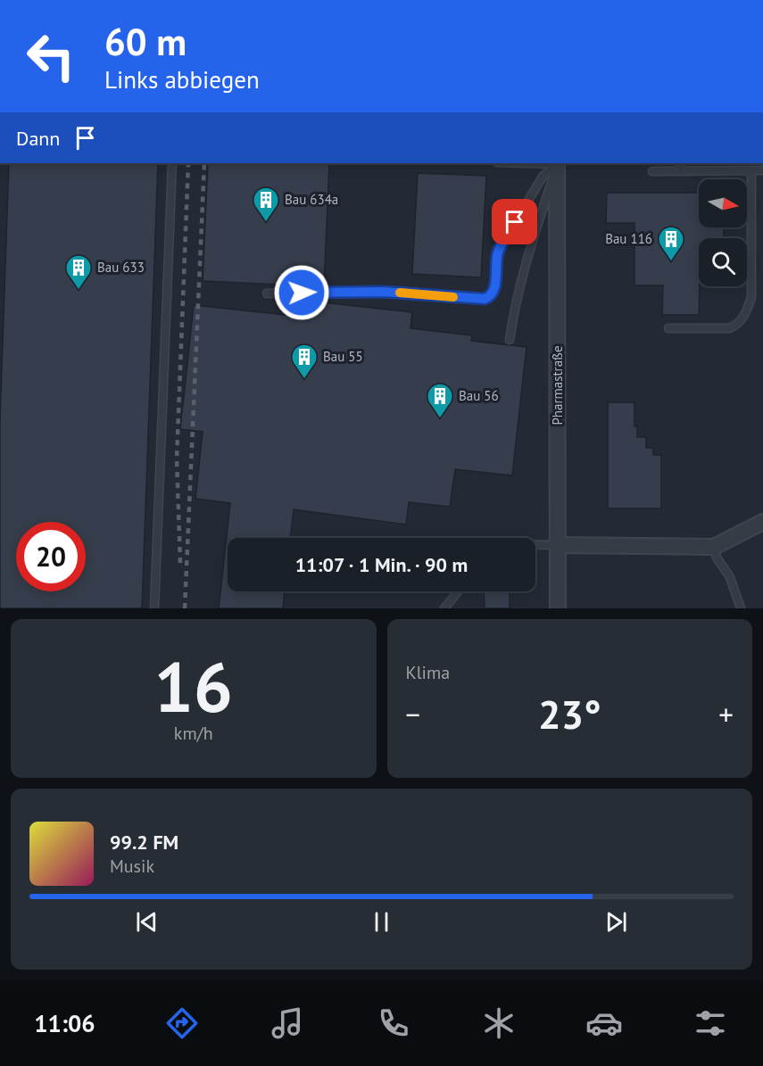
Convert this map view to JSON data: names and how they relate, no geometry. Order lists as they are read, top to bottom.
{
  "streets": {
    "street": ["Pharmastraße"]
  },
  "places": {
    "building": [
      "Bau 634a",
      "Bau 116",
      "Bau 633",
      "Bau 55",
      "Bau 56"
    ]
  },
  "north": "right",
  "page": {
    "turn": ["60 m", "Links abbiegen"],
    "then": "Dann",
    "limit": "20",
    "trip": "11:07 · 1 Min. · 90 m",
    "tile": [
      ["16", "km/h"],
      "Klima"
    ],
    "heat": ["−", "23°", "+"],
    "song": ["99.2 FM", "Musik"],
    "tabs": "11:06"
  }
}
